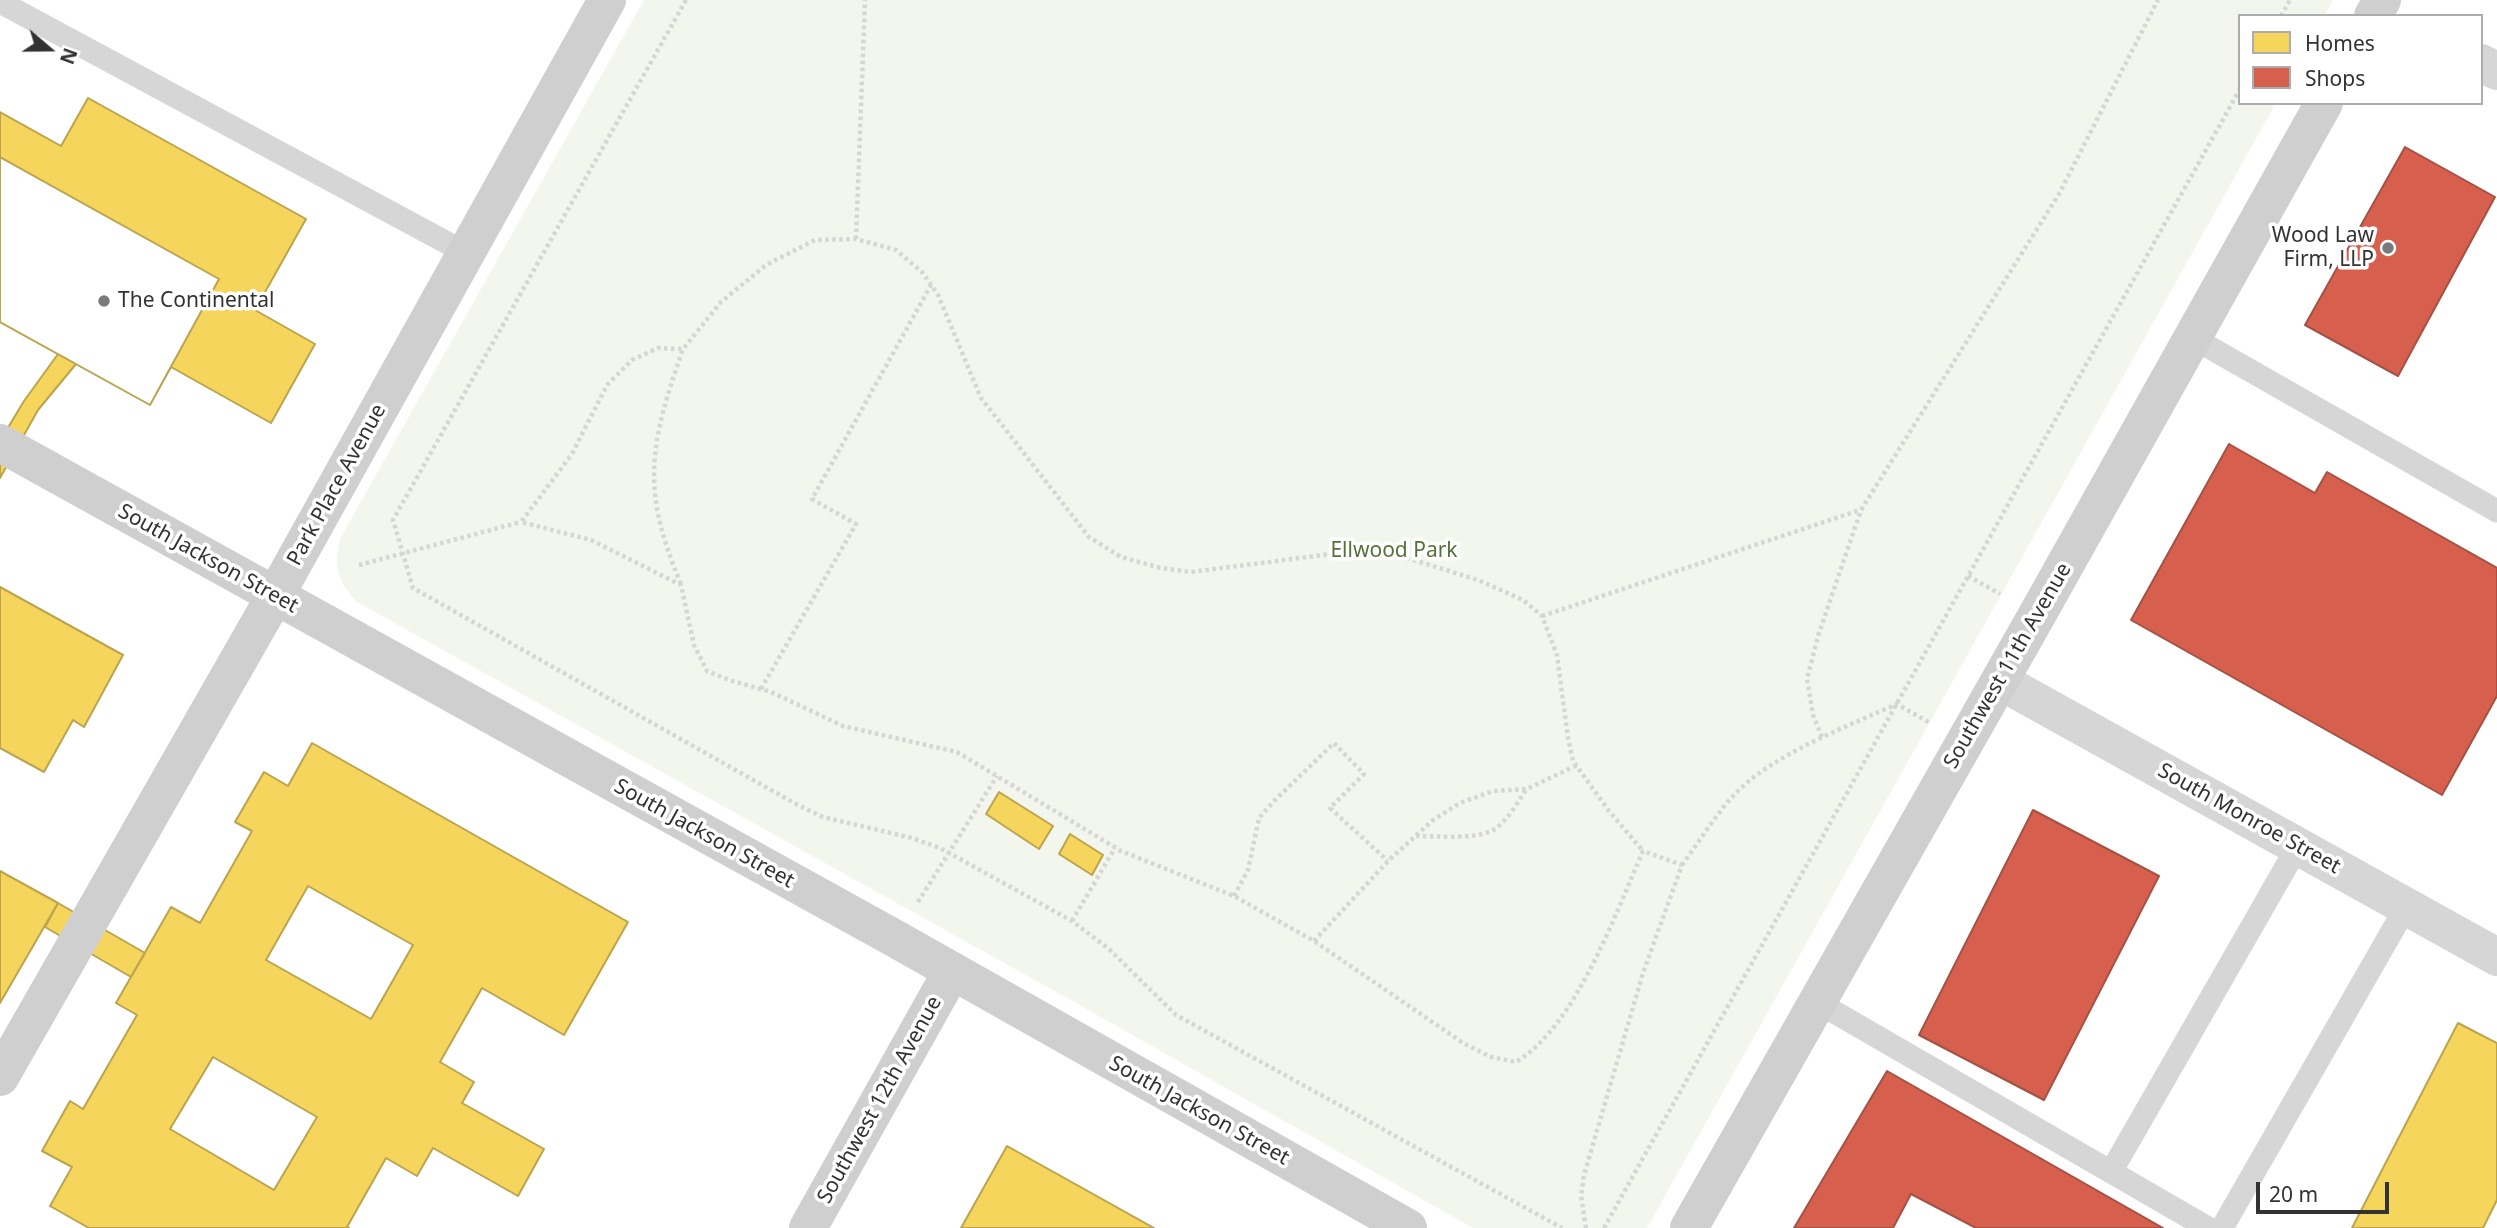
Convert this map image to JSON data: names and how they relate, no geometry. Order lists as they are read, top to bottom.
{
  "streets": {
    "street": [
      "Park Place Avenue",
      "South Jackson Street",
      "Southwest 11th Avenue",
      "South Monroe Street",
      "Southwest 12th Avenue"
    ]
  },
  "crossings": [
    ["Park Place Avenue", "South Jackson Street"],
    ["South Jackson Street", "Southwest 12th Avenue"],
    ["Southwest 11th Avenue", "South Monroe Street"]
  ],
  "parks": ["Ellwood Park"],
  "places": ["Wood Law Firm, LLP", "The Continental"],
  "legend": ["Homes", "Shops"],
  "scale_bar": "20 m",
  "north": "right"
}
